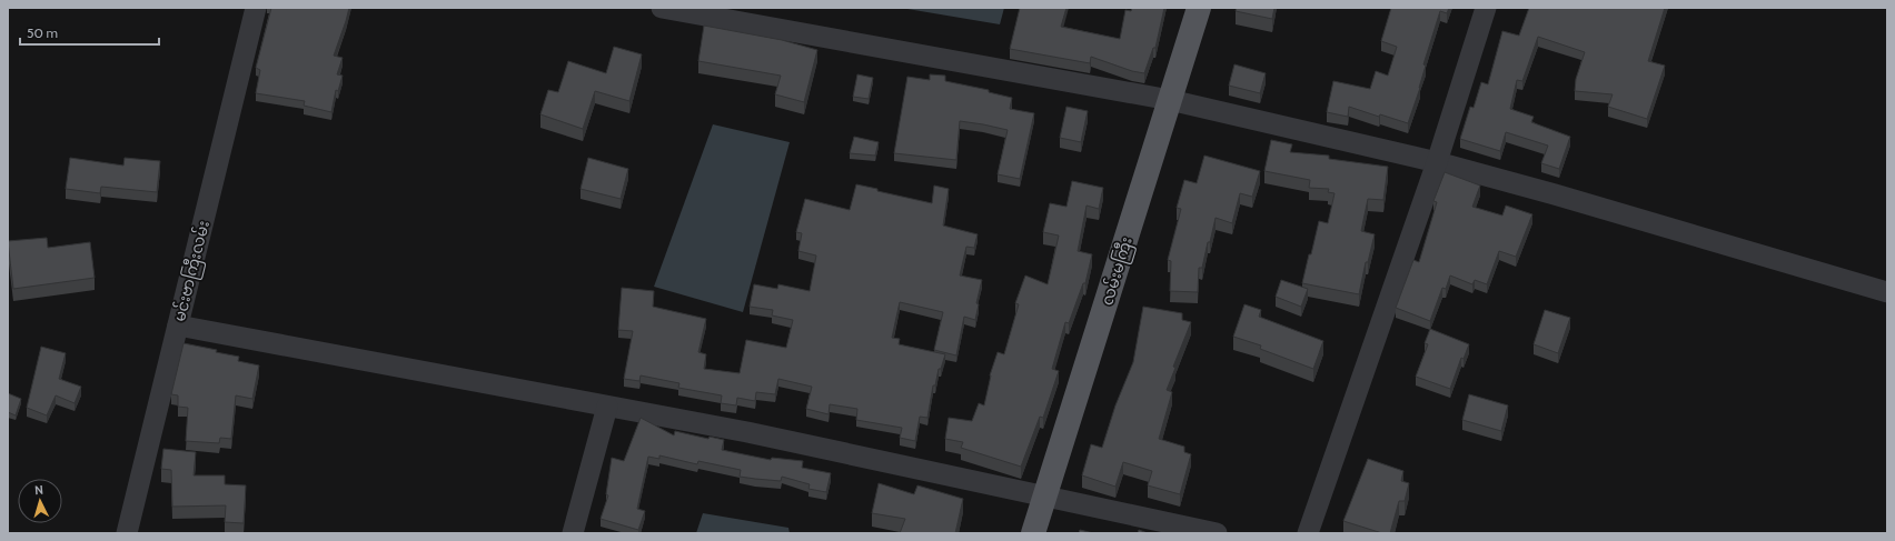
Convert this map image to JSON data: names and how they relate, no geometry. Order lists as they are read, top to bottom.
{
  "streets": {
    "main road": ["လမ်းမကြီး"],
    "street": ["မင်းဗာကြီးလမ်း"]
  },
  "scale_bar": "50 m",
  "north": "top"
}
